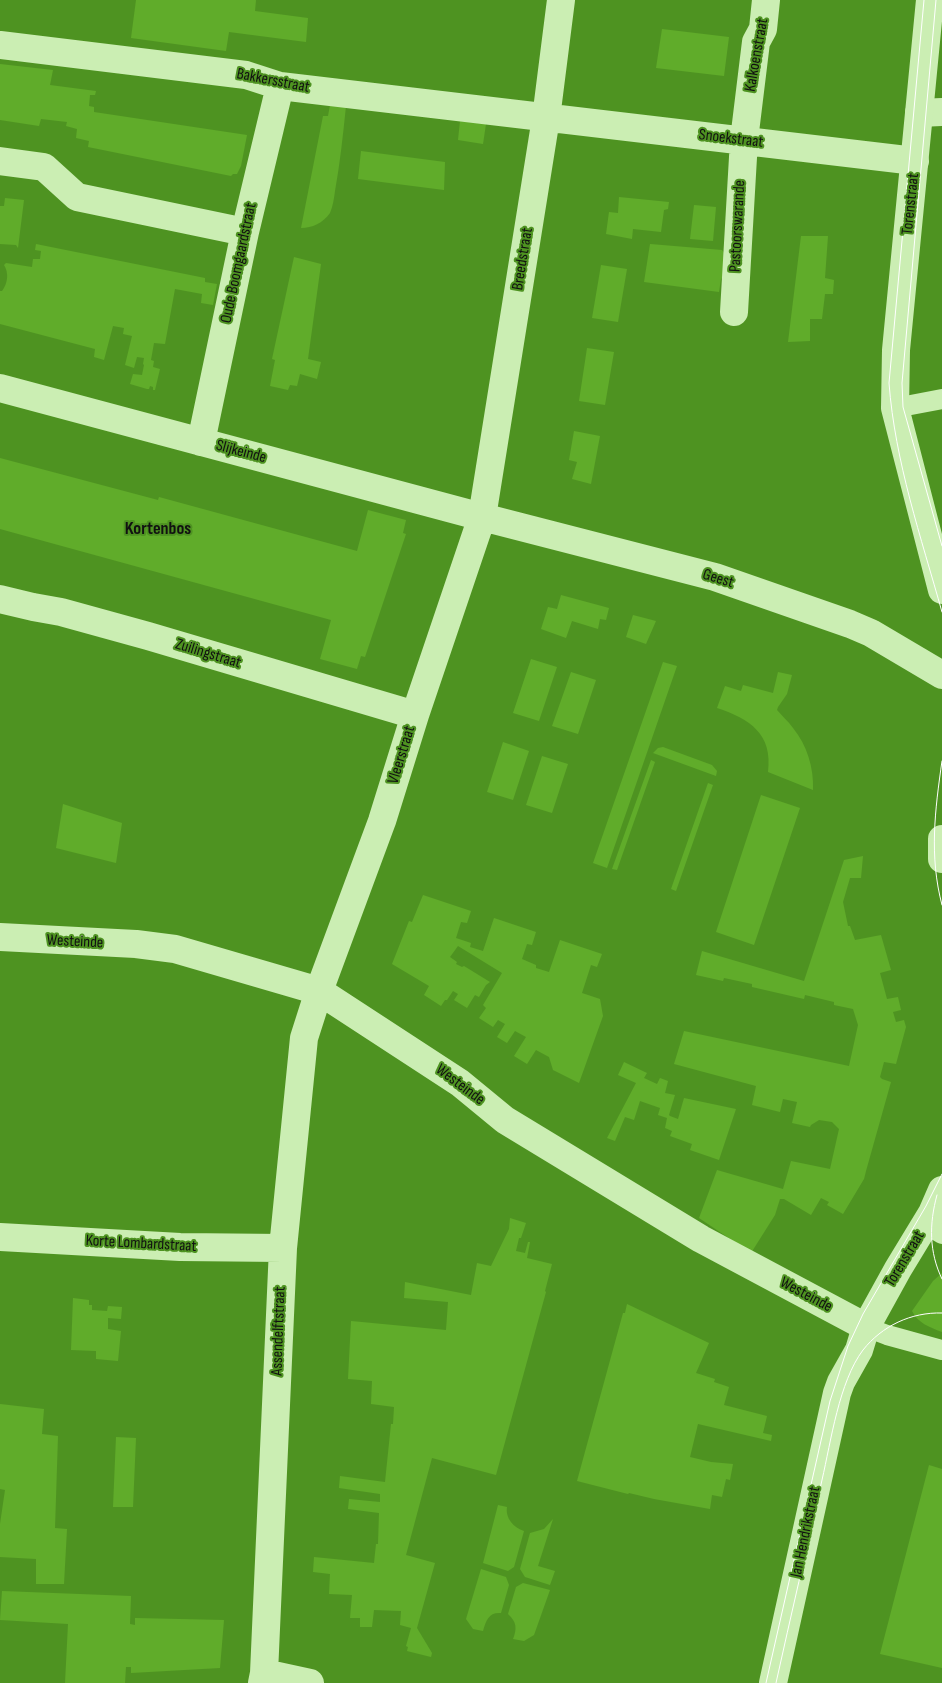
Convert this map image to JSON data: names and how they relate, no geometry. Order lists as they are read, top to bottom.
{
  "streets": {
    "street": [
      "Kalkoenstraat",
      "Bakkersstraat",
      "Snoekstraat",
      "Torenstraat",
      "Pastoorswarande",
      "Breedstraat",
      "Oude Boomgaardstraat",
      "Slijkeinde",
      "Geest",
      "Zuilingstraat",
      "Vleerstraat",
      "Westeinde",
      "Korte Lombardstraat",
      "Assendelftstraat",
      "Jan Hendrikstraat"
    ]
  },
  "crossings": [
    ["Kalkoenstraat", "Snoekstraat"],
    ["Kalkoenstraat", "Pastoorswarande"],
    ["Bakkersstraat", "Snoekstraat"],
    ["Bakkersstraat", "Breedstraat"],
    ["Bakkersstraat", "Oude Boomgaardstraat"],
    ["Snoekstraat", "Torenstraat"],
    ["Snoekstraat", "Pastoorswarande"],
    ["Snoekstraat", "Breedstraat"],
    ["Torenstraat", "Westeinde"],
    ["Torenstraat", "Jan Hendrikstraat"],
    ["Breedstraat", "Slijkeinde"],
    ["Breedstraat", "Geest"],
    ["Breedstraat", "Vleerstraat"],
    ["Oude Boomgaardstraat", "Slijkeinde"],
    ["Slijkeinde", "Geest"],
    ["Slijkeinde", "Vleerstraat"],
    ["Geest", "Vleerstraat"],
    ["Zuilingstraat", "Vleerstraat"],
    ["Vleerstraat", "Westeinde"],
    ["Vleerstraat", "Assendelftstraat"],
    ["Westeinde", "Assendelftstraat"],
    ["Westeinde", "Jan Hendrikstraat"],
    ["Korte Lombardstraat", "Assendelftstraat"]
  ],
  "districts": ["Kortenbos"]
}
